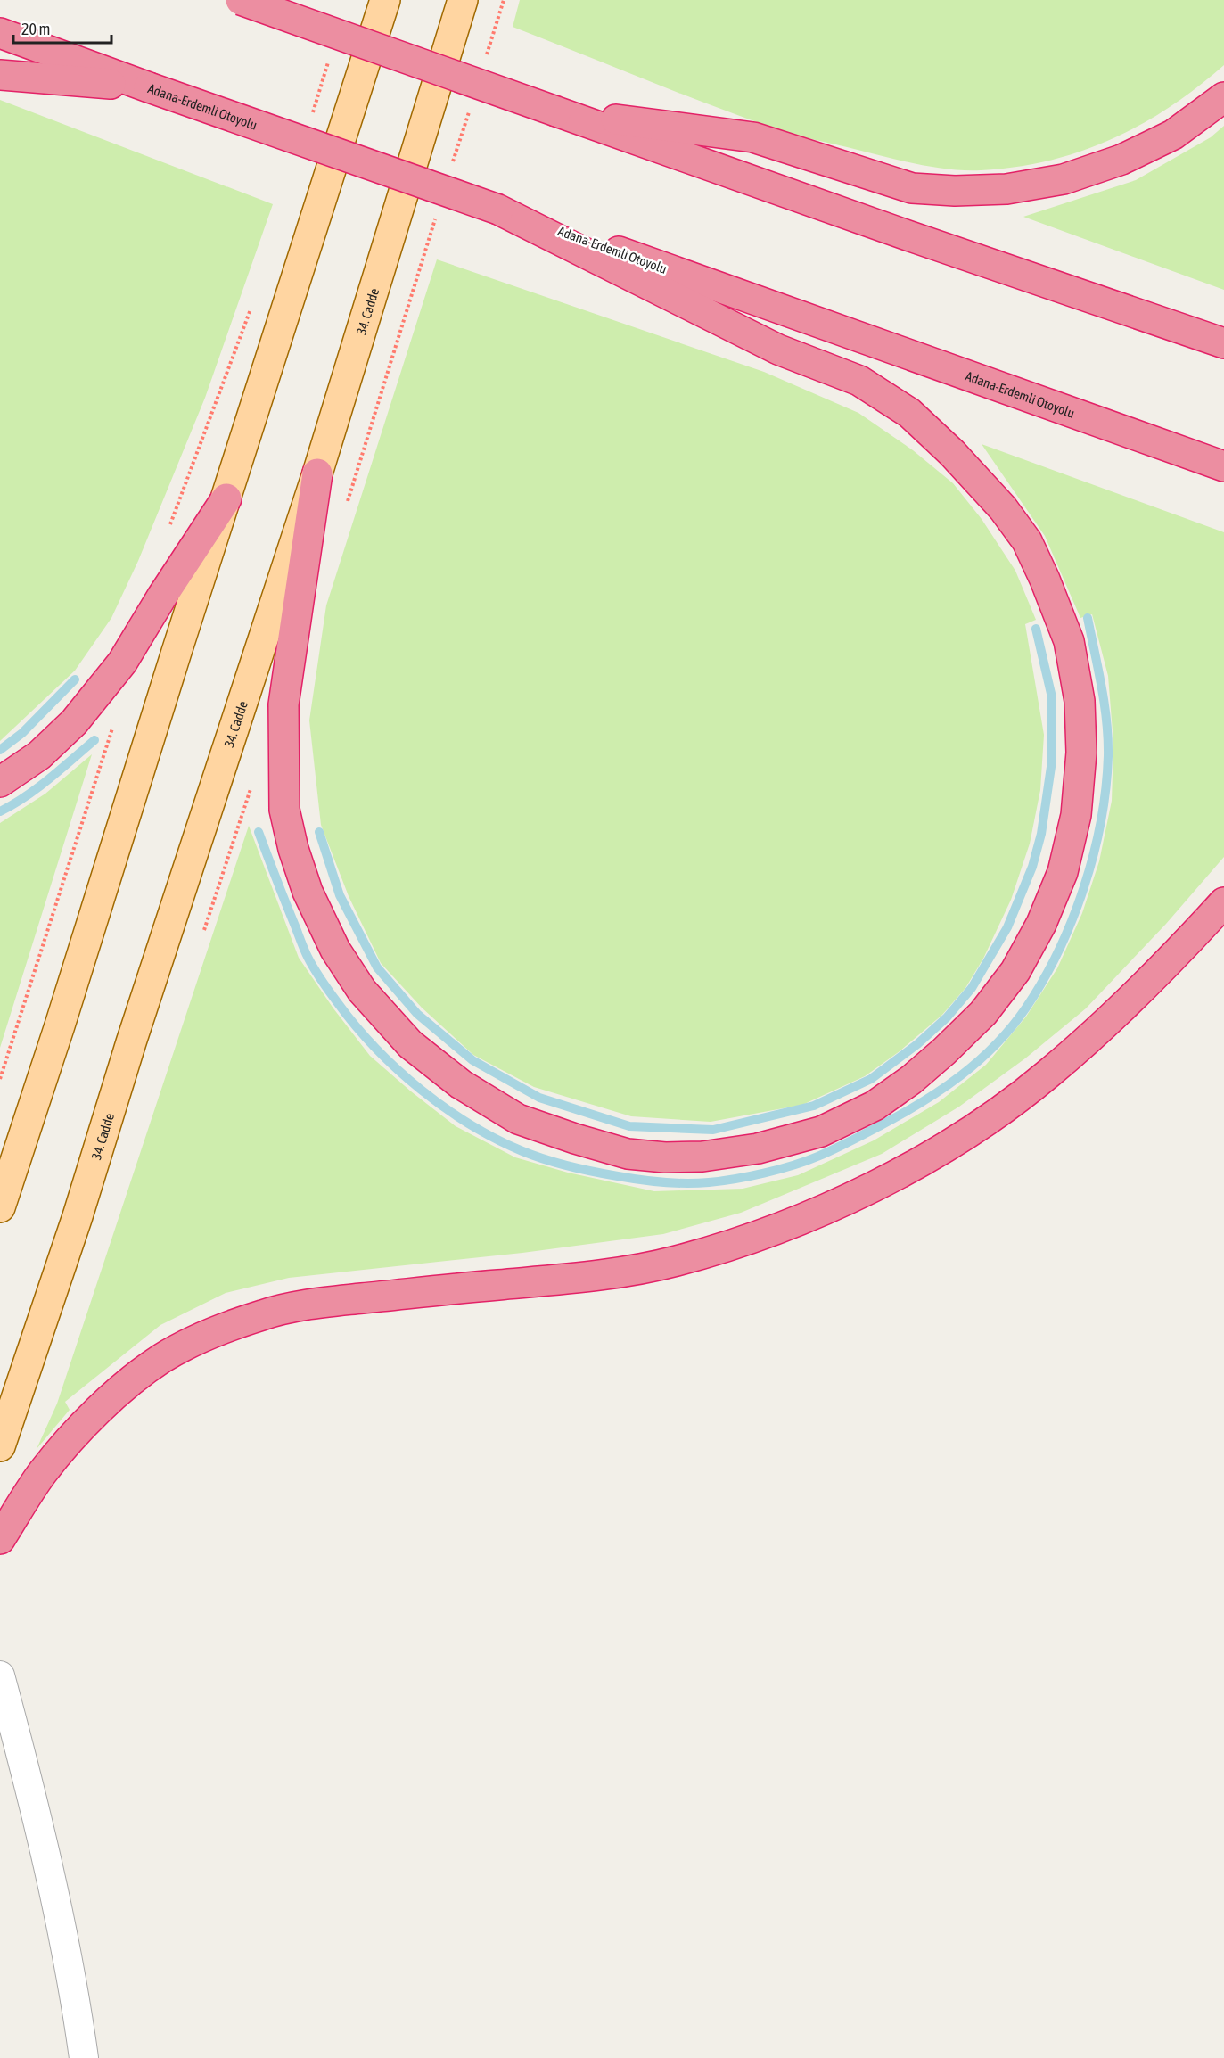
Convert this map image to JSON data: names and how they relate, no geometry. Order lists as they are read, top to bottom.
{
  "streets": {
    "highway": ["Adana-Erdemli Otoyolu"],
    "main road": ["34. Cadde"]
  },
  "scale_bar": "20 m"
}
